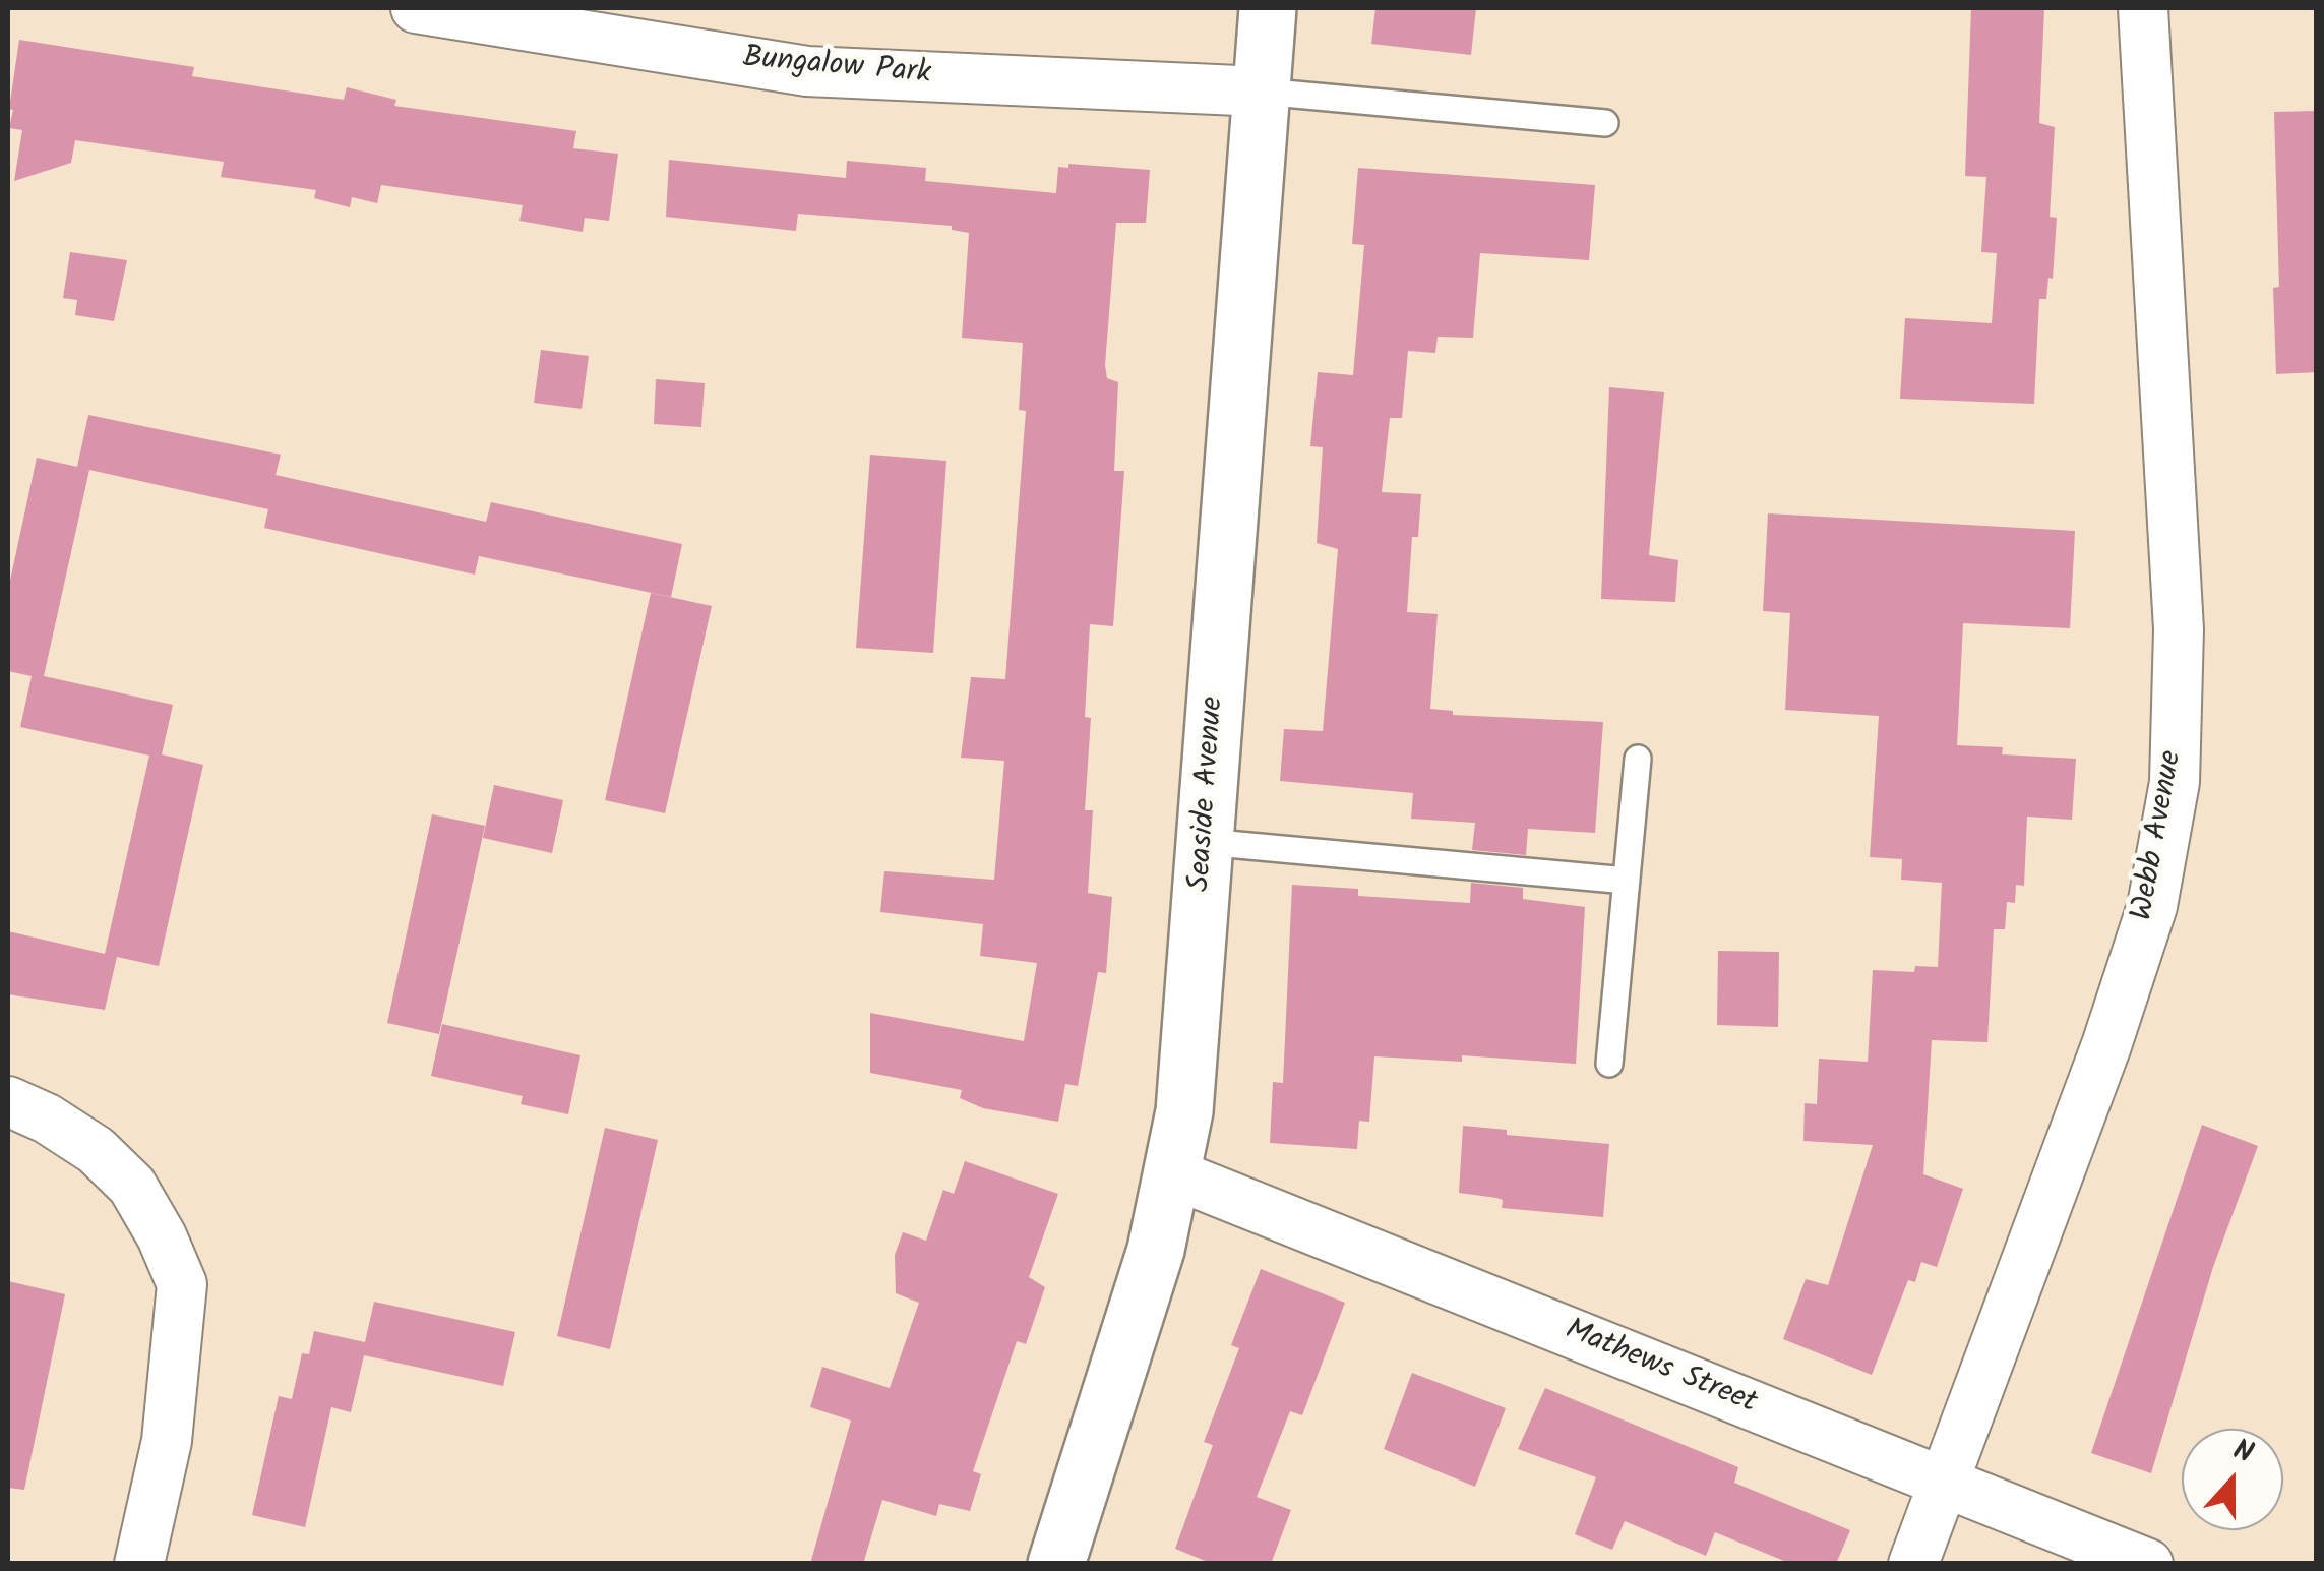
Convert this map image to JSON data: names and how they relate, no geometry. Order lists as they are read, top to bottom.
{
  "streets": {
    "main road": ["Seaside Avenue"],
    "street": ["Bungalow Park", "Webb Avenue", "Mathews Street"]
  },
  "crossings": [
    ["Bungalow Park", "Seaside Avenue"],
    ["Seaside Avenue", "Mathews Street"],
    ["Webb Avenue", "Mathews Street"]
  ],
  "north": "top"
}
